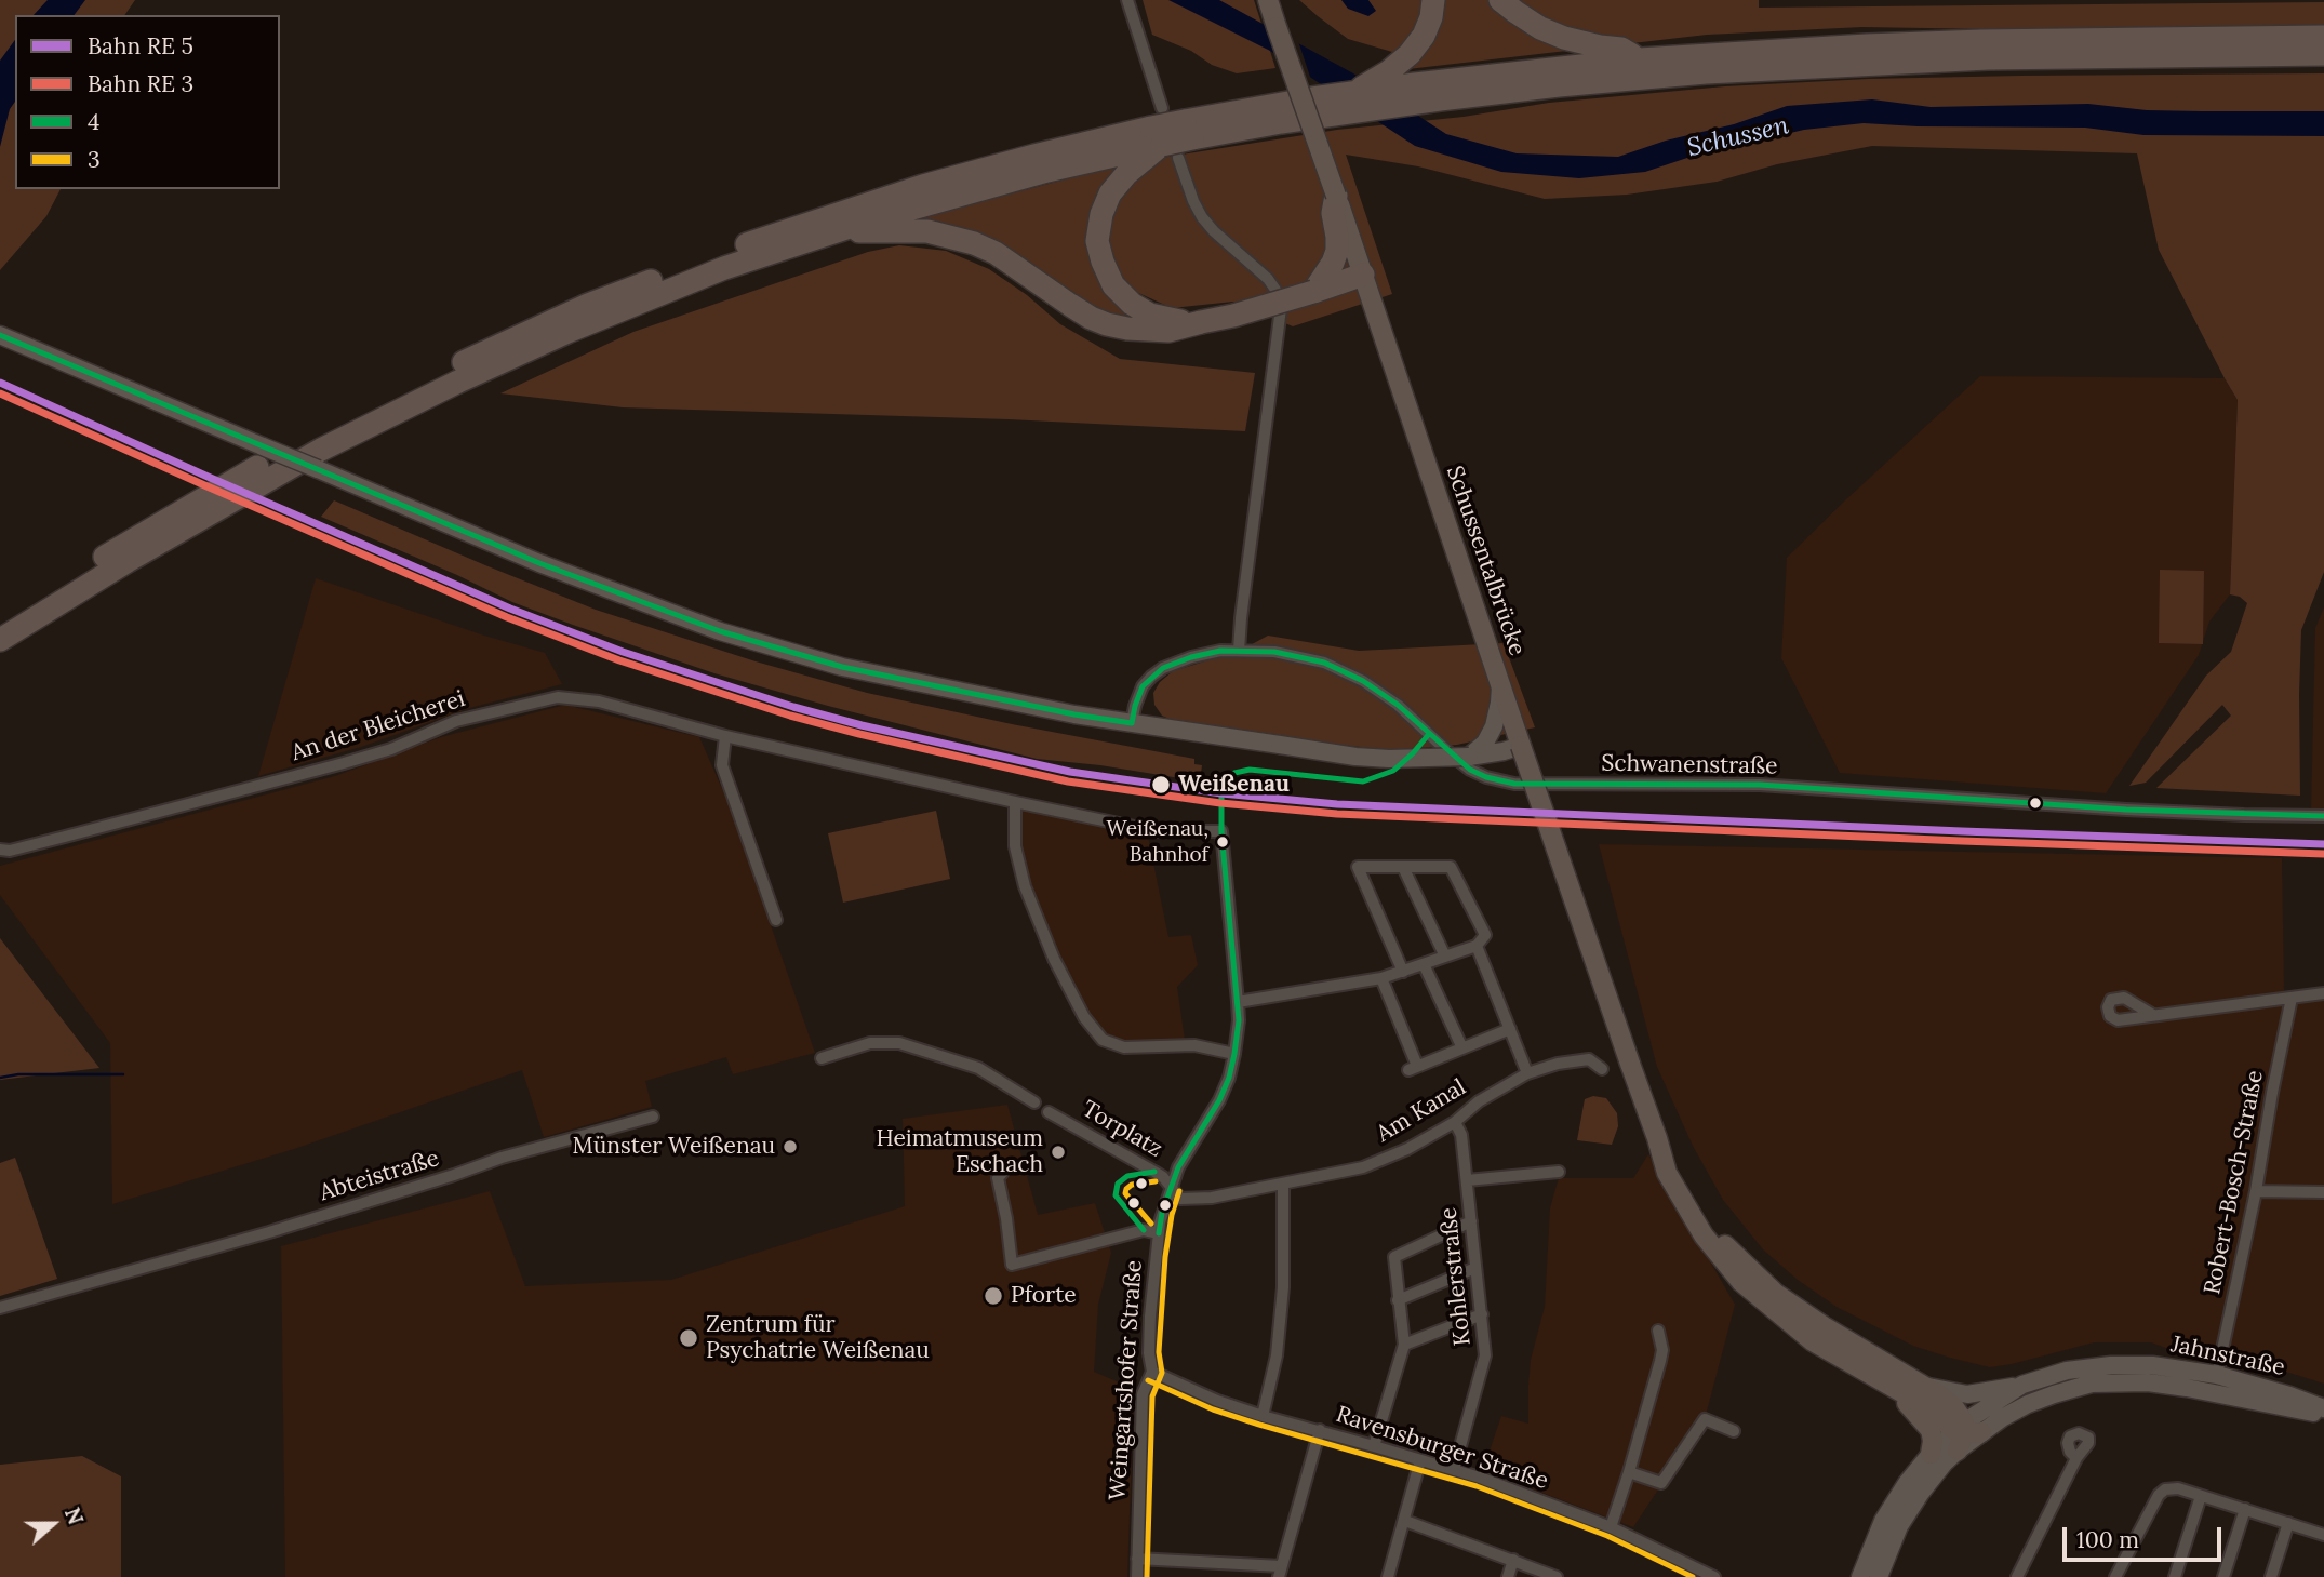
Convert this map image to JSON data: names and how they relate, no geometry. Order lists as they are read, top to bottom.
{
  "streets": {
    "main road": ["Schussentalbrücke"],
    "street": [
      "An der Bleicherei",
      "Schwanenstraße",
      "Am Kanal",
      "Torplatz",
      "Abteistraße",
      "Robert-Bosch-Straße",
      "Kohlerstraße",
      "Jahnstraße",
      "Weingartshofer Straße",
      "Ravensburger Straße"
    ]
  },
  "crossings": [
    ["An der Bleicherei", "Weingartshofer Straße"],
    ["Am Kanal", "Torplatz"],
    ["Am Kanal", "Kohlerstraße"],
    ["Am Kanal", "Weingartshofer Straße"],
    ["Torplatz", "Weingartshofer Straße"],
    ["Robert-Bosch-Straße", "Jahnstraße"],
    ["Kohlerstraße", "Ravensburger Straße"],
    ["Weingartshofer Straße", "Ravensburger Straße"]
  ],
  "water": ["Schussen"],
  "places": [
    "Weißenau",
    "Weißenau, Bahnhof",
    "Münster Weißenau",
    "Heimatmuseum Eschach",
    "Pforte",
    "Zentrum für Psychatrie Weißenau"
  ],
  "lines": ["transit line 4", "transit line 3"],
  "legend": [
    "Bahn RE 5",
    "Bahn RE 3",
    "4",
    "3"
  ],
  "scale_bar": "100 m",
  "north": "right"
}
